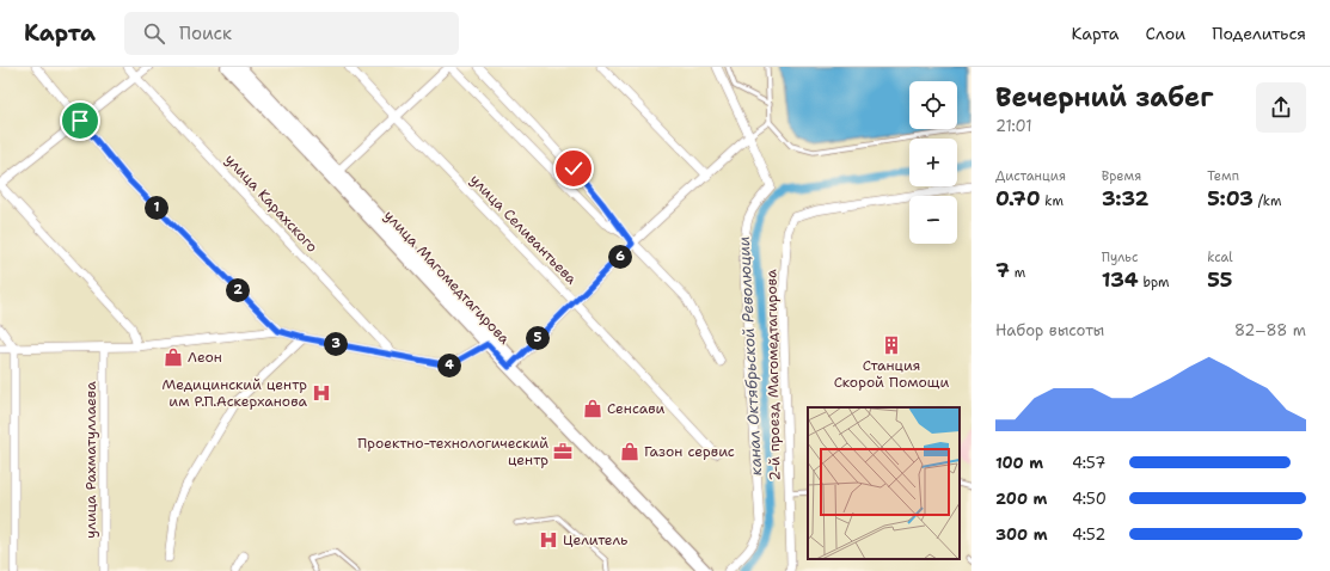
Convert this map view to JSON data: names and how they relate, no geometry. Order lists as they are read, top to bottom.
{
  "streets": {
    "main road": ["улица Магомедтагирова"],
    "street": [
      "улица Карахского",
      "улица Селивантьева",
      "2-й проезд Магомедтагирова",
      "улица Рахматуллаева"
    ]
  },
  "water": ["канал Октябрьской Революции"],
  "places": {
    "building": ["Станция Скорой Помощи"],
    "shop": ["Леон", "Сенсави", "Газон сервис"],
    "hospital": ["Медицинский центр им Р.П.Аскерханова", "Целитель"],
    "office": ["Проектно-технологический центр"]
  },
  "page": {
    "header": "Карта",
    "search": "Поиск",
    "nav": ["Карта", "Слои", "Поделиться"],
    "heading": ["Вечерний забег", "21:01"],
    "map_buttons": ["+", "−"],
    "stats": [
      ["Дистанция", "0.70 km"],
      ["Время", "3:32"],
      ["Темп", "5:03 /km"],
      ["7 m"],
      ["Пульс", "134 bpm"],
      ["kcal", "55"]
    ],
    "pins": [
      "1",
      "6",
      "2",
      "5",
      "3",
      "4"
    ],
    "chart": ["Набор высоты", "82–88 m"],
    "list": [
      {
        "name": "100 m",
        "note": "4:57"
      },
      {
        "name": "200 m",
        "note": "4:50"
      },
      {
        "name": "300 m",
        "note": "4:52"
      }
    ]
  }
}
